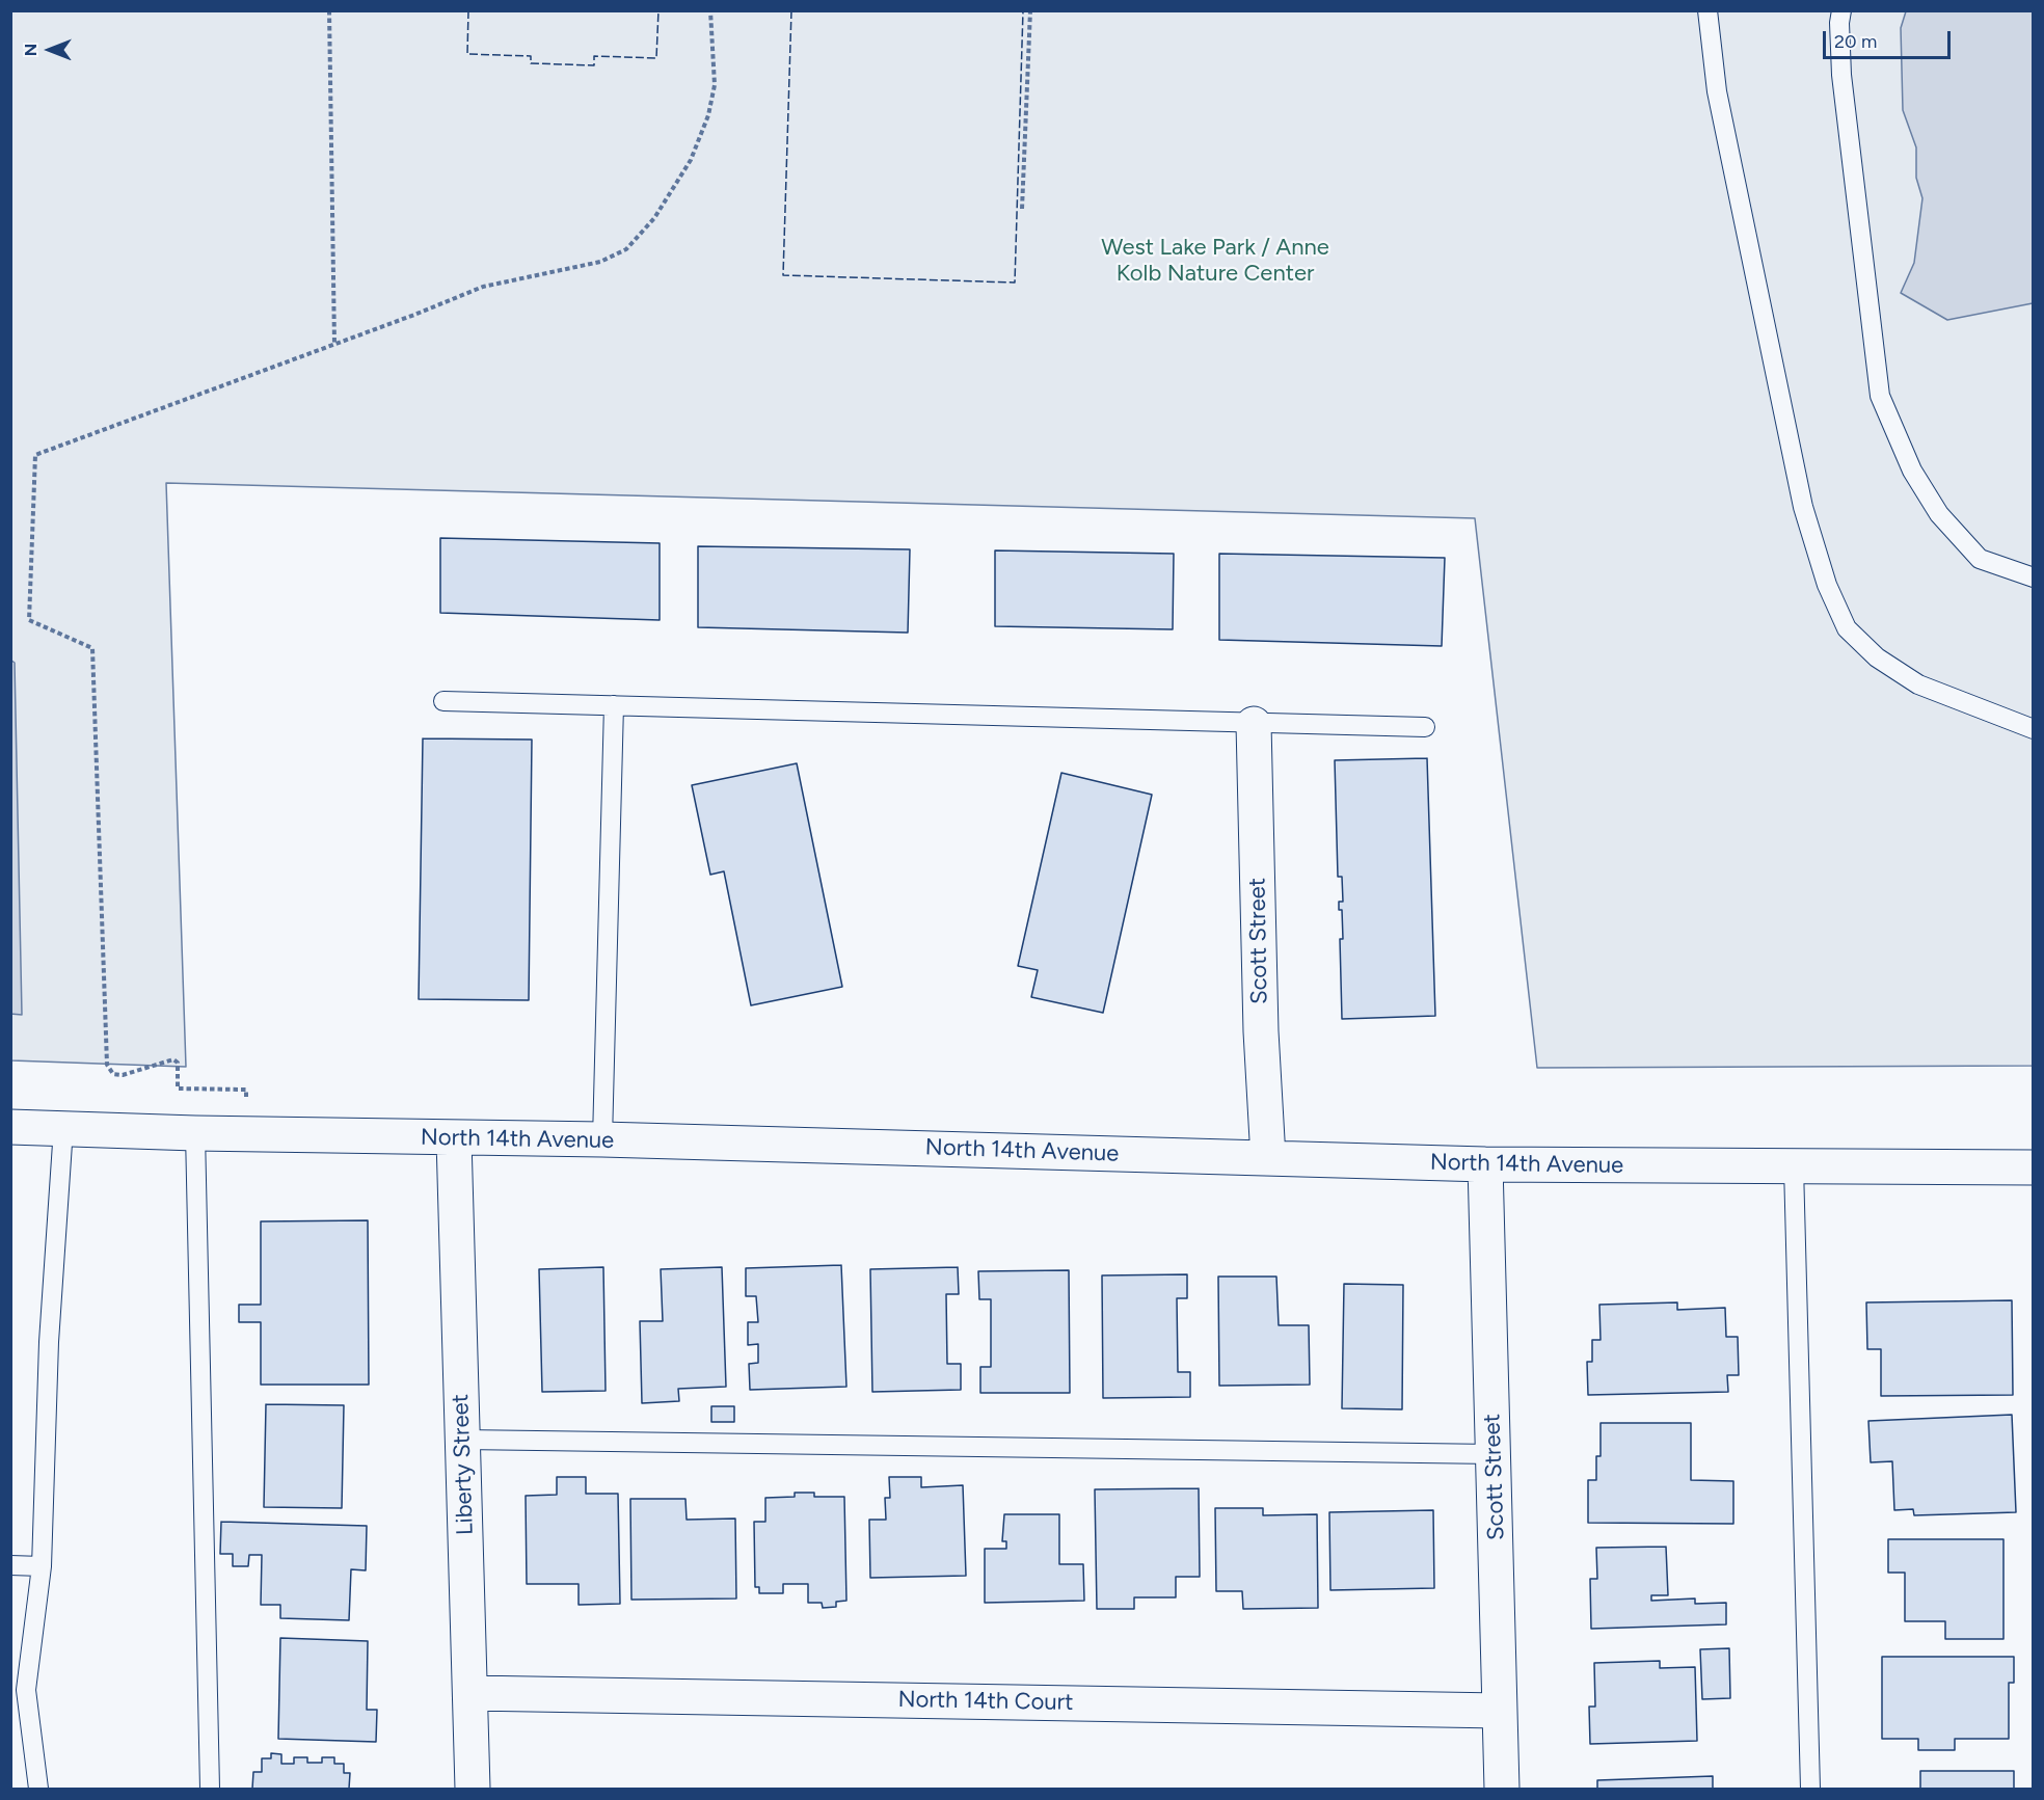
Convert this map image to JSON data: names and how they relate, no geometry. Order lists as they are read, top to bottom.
{
  "streets": {
    "street": [
      "Scott Street",
      "North 14th Avenue",
      "Liberty Street",
      "North 14th Court"
    ]
  },
  "crossings": [
    ["Scott Street", "North 14th Avenue"],
    ["Scott Street", "North 14th Court"],
    ["North 14th Avenue", "Liberty Street"],
    ["Liberty Street", "North 14th Court"]
  ],
  "parks": ["West Lake Park / Anne Kolb Nature Center"],
  "scale_bar": "20 m",
  "north": "left"
}
